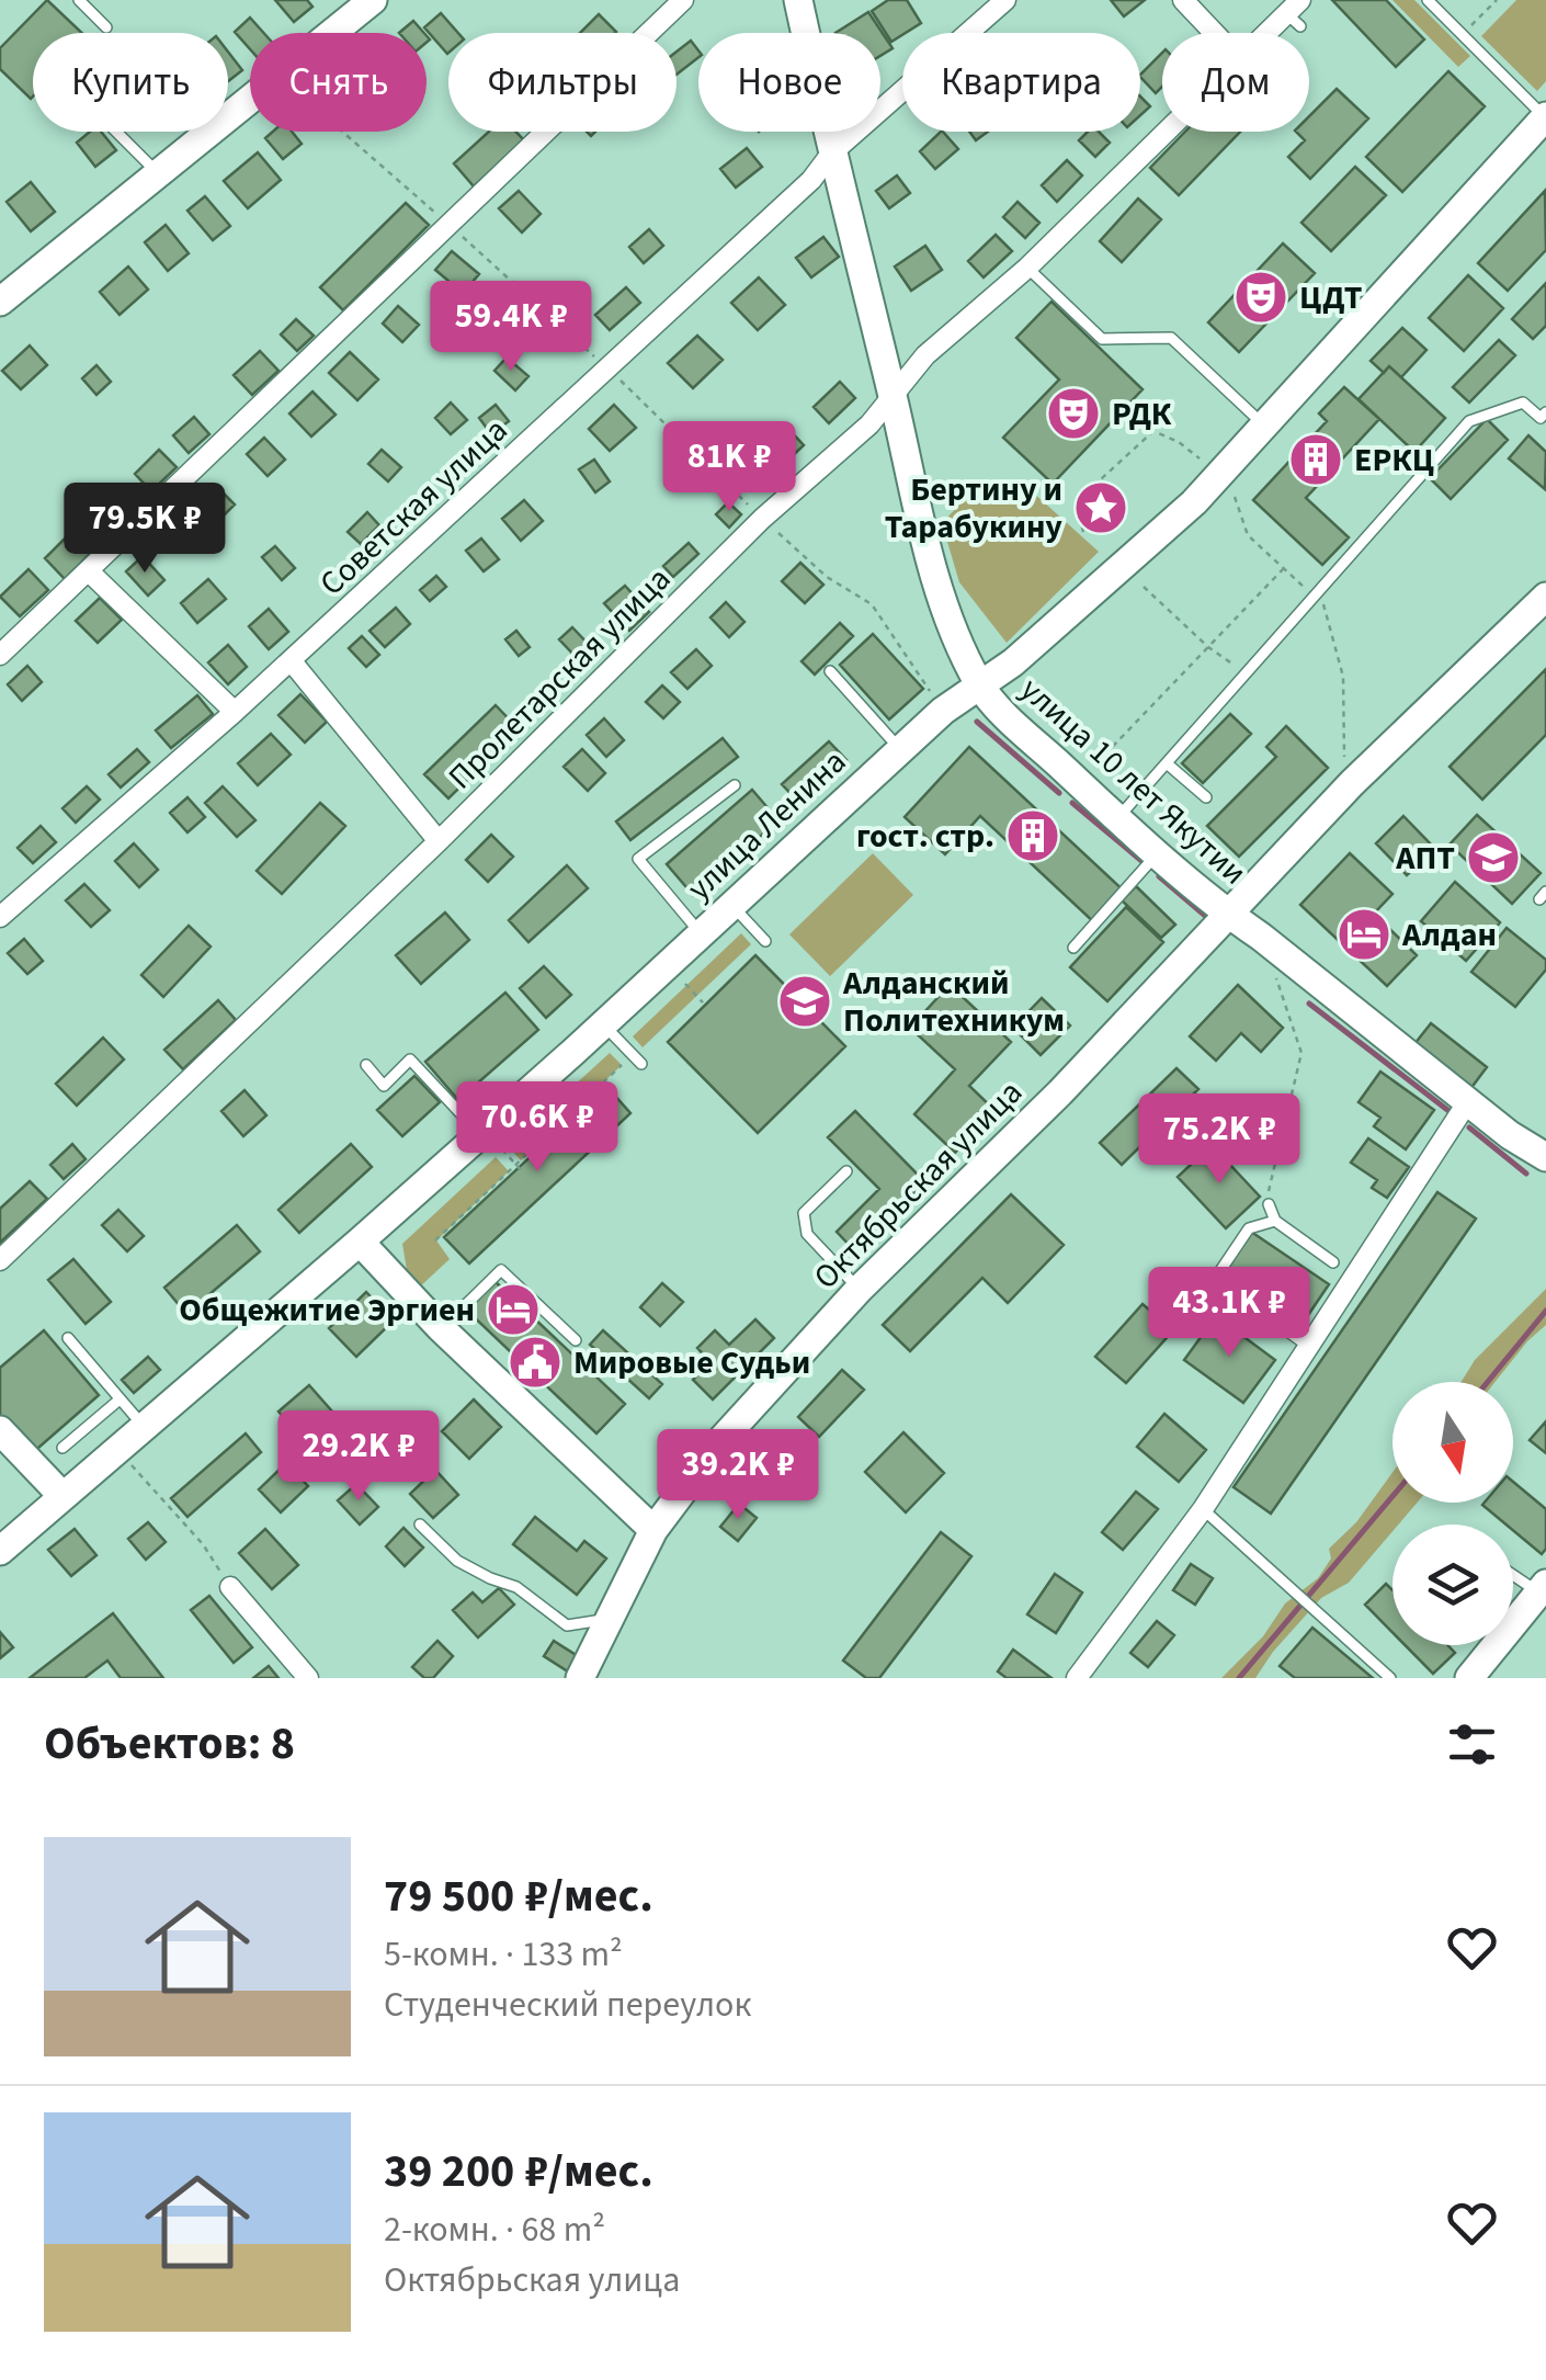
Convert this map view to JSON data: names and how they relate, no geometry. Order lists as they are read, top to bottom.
{
  "streets": {
    "main road": ["улица 10 лет Якутии", "улица Ленина", "Октябрьская улица"],
    "street": ["Советская улица", "Пролетарская улица"]
  },
  "crossings": [
    ["Советская улица", "улица 10 лет Якутии"],
    ["Пролетарская улица", "улица 10 лет Якутии"],
    ["улица 10 лет Якутии", "улица Ленина"],
    ["улица 10 лет Якутии", "Октябрьская улица"]
  ],
  "places": {
    "theatre": ["ЦДТ", "РДК"],
    "building": ["ЕРКЦ", "гост. стр."],
    "place": ["Бертину и Тарабукину"],
    "school or university": ["АПТ", "Алданский Политехникум"],
    "hotel": ["Алдан", "Общежитие Эргиен"],
    "public building": ["Мировые Судьи"]
  },
  "north": "bottom",
  "page": {
    "chip": [
      "Купить",
      "Снять",
      "Фильтры",
      "Новое",
      "Квартира",
      "Дом"
    ],
    "price": [
      "59.4K ₽",
      "81K ₽",
      "79.5K ₽",
      "70.6K ₽",
      "75.2K ₽",
      "43.1K ₽",
      "29.2K ₽",
      "39.2K ₽"
    ],
    "heading": "Объектов: 8",
    "list": [
      {
        "name": "79 500 ₽/мес.",
        "note": "5-комн. · 133 m² · Студенческий переулок"
      },
      {
        "name": "39 200 ₽/мес.",
        "note": "2-комн. · 68 m² · Октябрьская улица"
      }
    ]
  }
}
